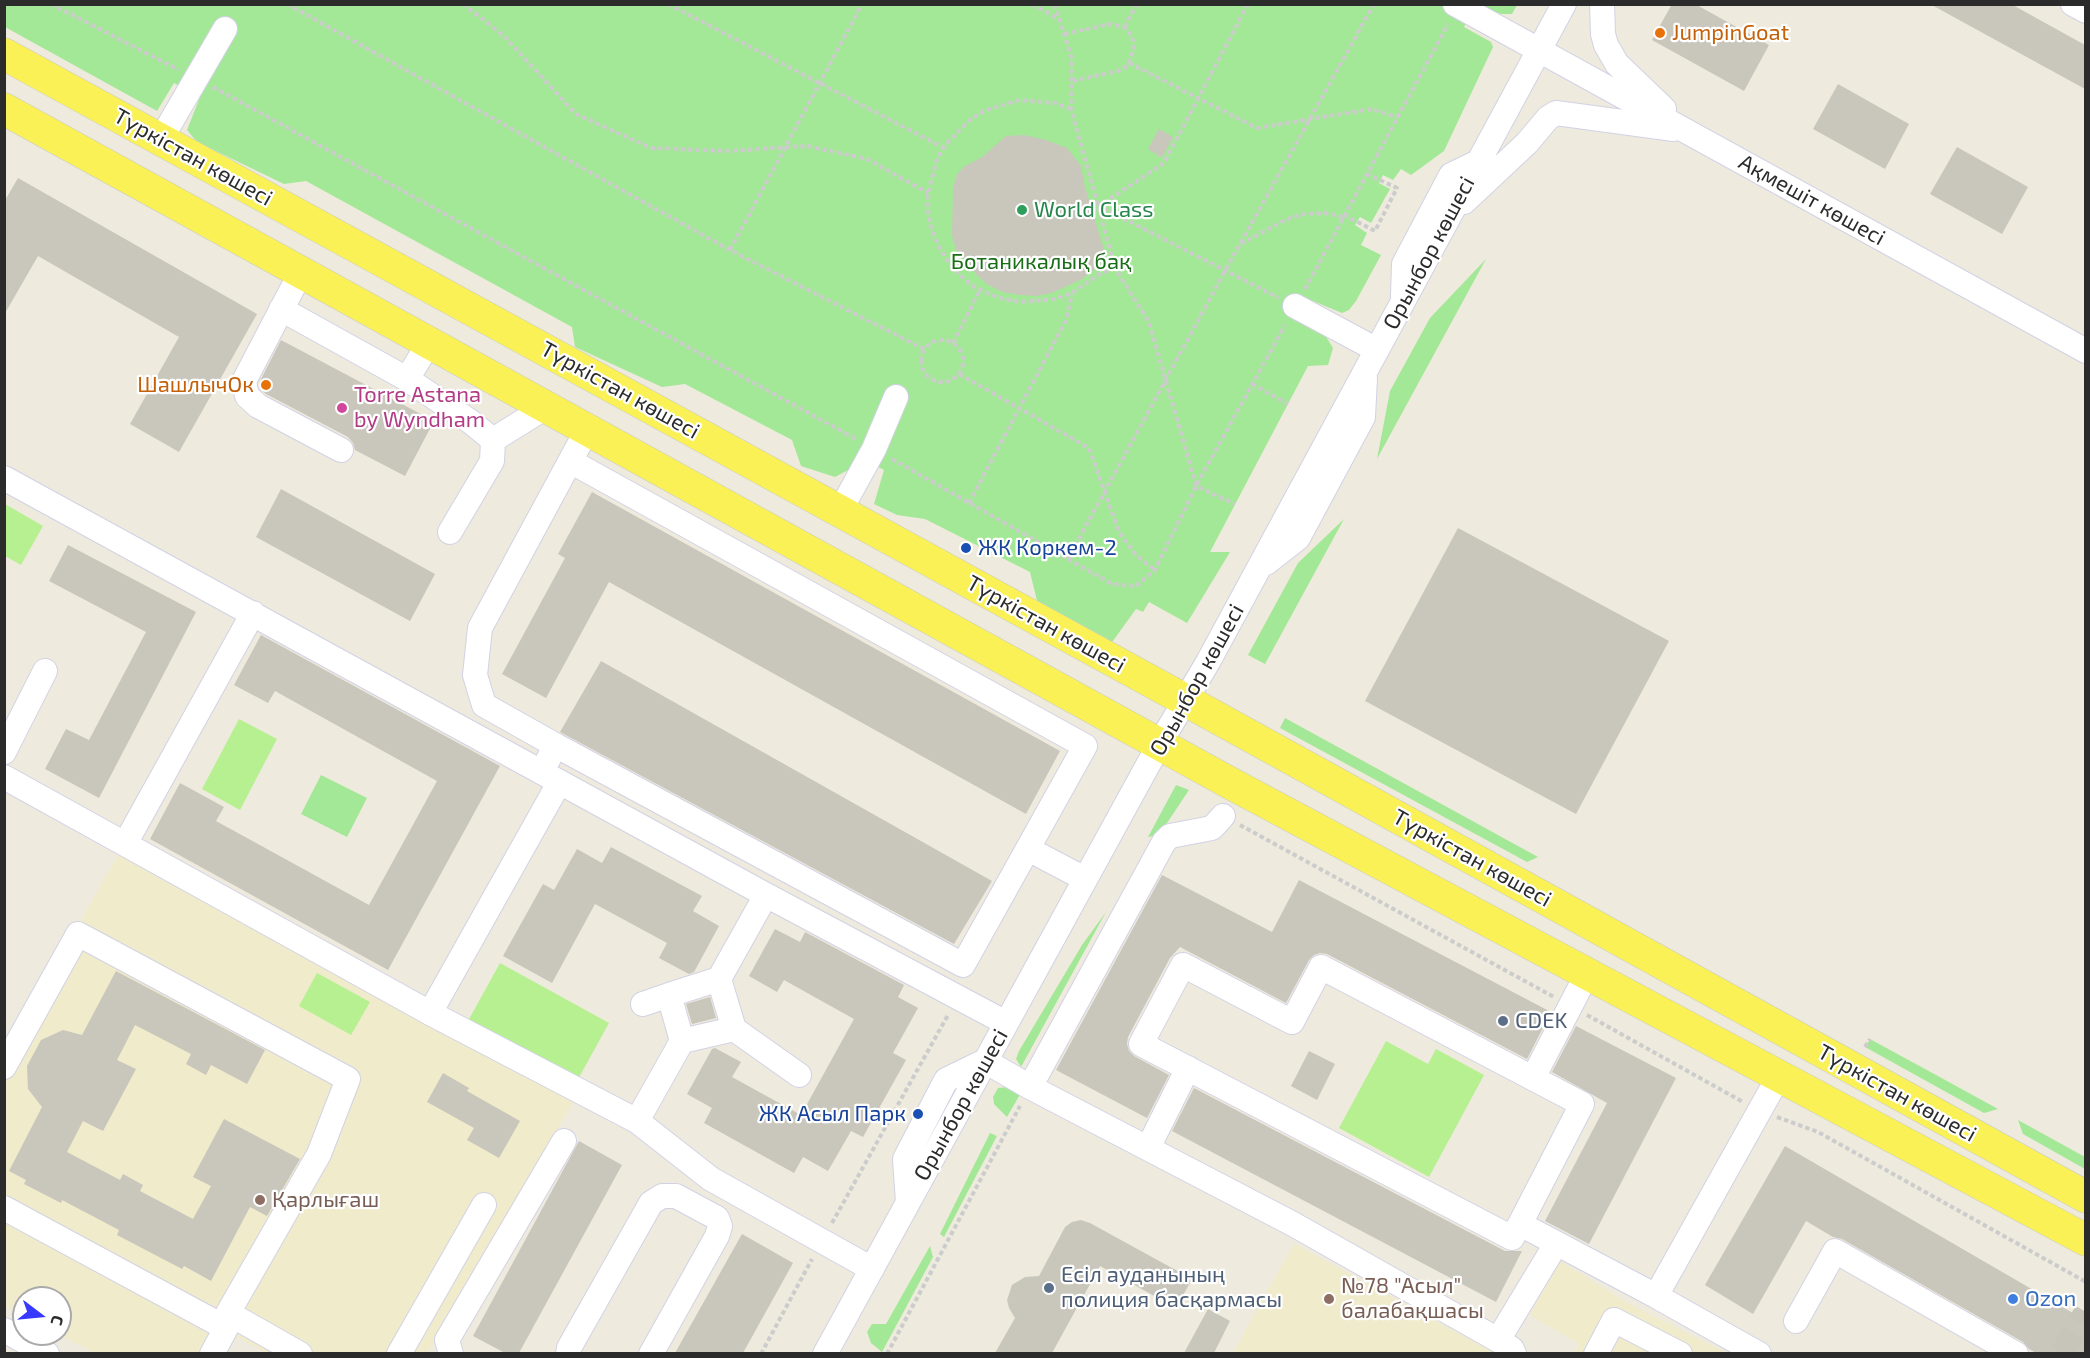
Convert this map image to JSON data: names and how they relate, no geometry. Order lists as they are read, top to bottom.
{
  "streets": {
    "main road": ["Түркістан көшесі"],
    "street": ["Ақмешіт көшесі", "Орынбор көшесі"]
  },
  "crossings": [
    ["Түркістан көшесі", "Орынбор көшесі"],
    ["Ақмешіт көшесі", "Орынбор көшесі"]
  ],
  "parks": ["Ботаникалық бақ"],
  "places": [
    "JumpinGoat",
    "World Class",
    "ШашлычОк",
    "Torre Astana by Wyndham",
    "ЖК Коркем-2",
    "CDEK",
    "ЖК Асыл Парк",
    "Қарлығаш",
    "Есіл ауданының полиция басқармасы",
    "№78 \"Асыл\" балабақшасы",
    "Ozon"
  ],
  "north": "right"
}
